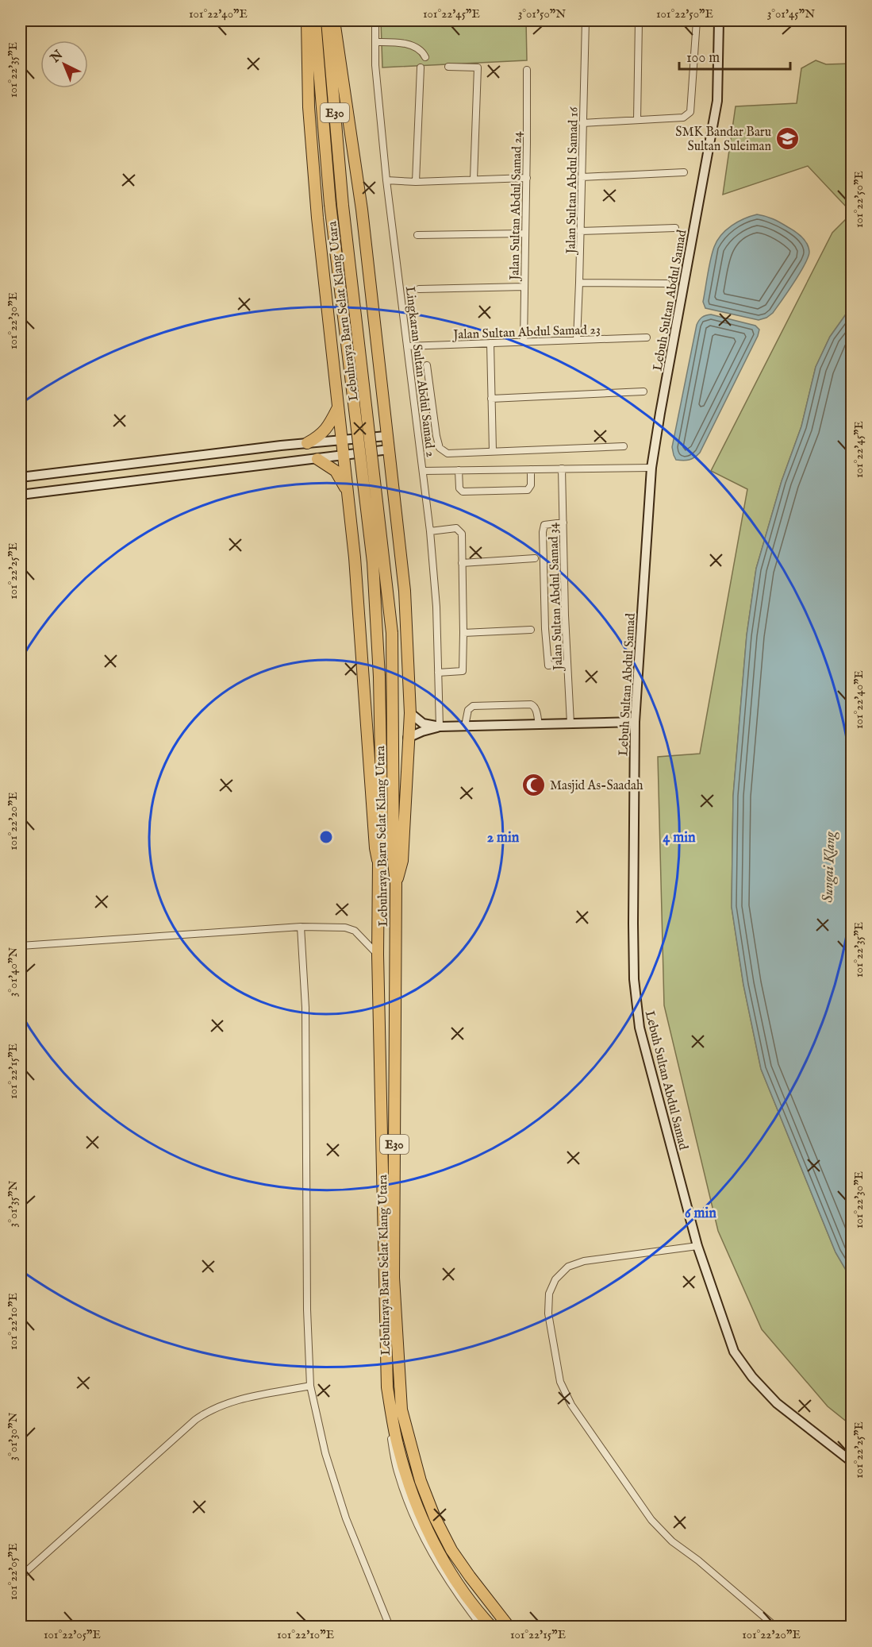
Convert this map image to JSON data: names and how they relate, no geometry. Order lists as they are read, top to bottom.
{
  "streets": {
    "highway": ["E30", "Lebuhraya Baru Selat Klang Utara"],
    "street": [
      "Jalan Sultan Abdul Samad 16",
      "Jalan Sultan Abdul Samad 24",
      "Lebuh Sultan Abdul Samad",
      "Jalan Sultan Abdul Samad 23",
      "Lingkaran Sultan Abdul Samad 2",
      "Jalan Sultan Abdul Samad 34"
    ]
  },
  "crossings": [
    ["Jalan Sultan Abdul Samad 16", "Jalan Sultan Abdul Samad 23"],
    ["Jalan Sultan Abdul Samad 24", "Jalan Sultan Abdul Samad 23"],
    ["Jalan Sultan Abdul Samad 23", "Lingkaran Sultan Abdul Samad 2"]
  ],
  "water": ["Sungai Klang"],
  "places": {
    "school or university": ["SMK Bandar Baru Sultan Suleiman"],
    "mosque": ["Masjid As-Saadah"]
  },
  "scale_bar": "100 m",
  "north": "top left",
  "coordinates": [
    "101°22'40\"E",
    "101°22'45\"E",
    "3°01'50\"N",
    "101°22'50\"E",
    "3°01'45\"N",
    "101°22'35\"E",
    "101°22'30\"E",
    "101°22'25\"E",
    "101°22'20\"E",
    "3°01'40\"N",
    "101°22'15\"E",
    "3°01'35\"N",
    "101°22'10\"E",
    "3°01'30\"N",
    "101°22'05\"E"
  ],
  "rings": ["2 min", "4 min", "6 min"]
}
